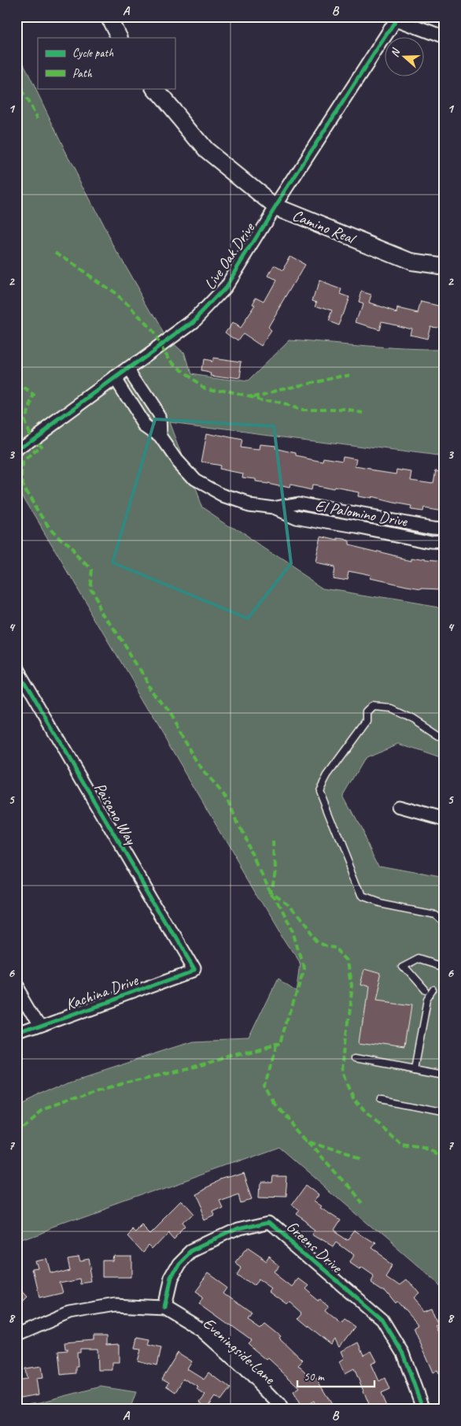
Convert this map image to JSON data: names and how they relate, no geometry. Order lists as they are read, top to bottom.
{
  "streets": {
    "main road": ["Camino Real"],
    "street": [
      "Live Oak Drive",
      "El Palomino Drive",
      "Paisano Way",
      "Kachina Drive",
      "Greens Drive",
      "Eveningside Lane"
    ]
  },
  "crossings": [
    ["Camino Real", "Live Oak Drive"],
    ["Live Oak Drive", "El Palomino Drive"],
    ["Paisano Way", "Kachina Drive"],
    ["Greens Drive", "Eveningside Lane"]
  ],
  "legend": ["Cycle path", "Path"],
  "scale_bar": "50 m",
  "north": "left",
  "grid": {
    "columns": ["A", "B"],
    "rows": [
      "1",
      "2",
      "3",
      "4",
      "5",
      "6",
      "7",
      "8"
    ]
  }
}
